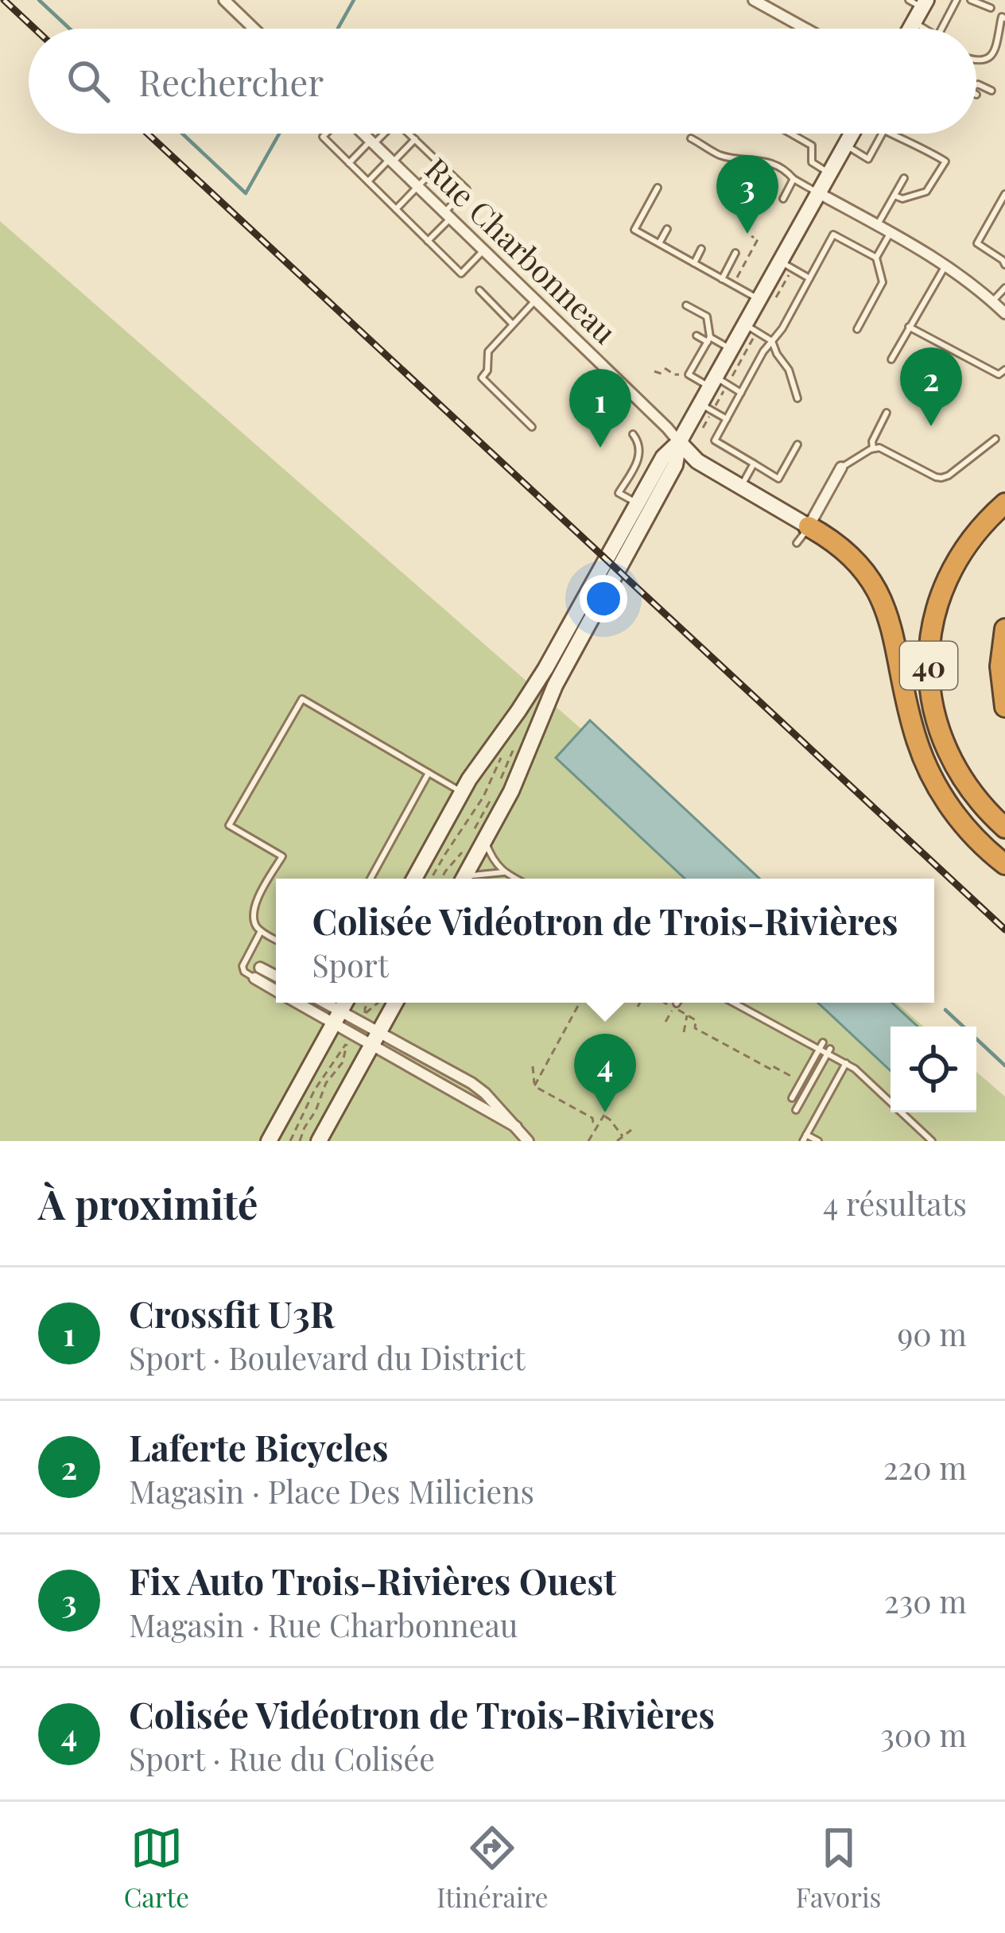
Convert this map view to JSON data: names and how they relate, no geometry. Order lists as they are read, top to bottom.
{
  "streets": {
    "highway": ["40"],
    "street": ["Rue Charbonneau"]
  },
  "page": {
    "search": "Rechercher",
    "pins": [
      "3",
      "2",
      "1",
      "4"
    ],
    "popup": ["Colisée Vidéotron de Trois-Rivières", "Sport"],
    "heading": ["À proximité", "4 résultats"],
    "list": [
      {
        "mark": "1",
        "name": "Crossfit U3R",
        "note": "Sport · Boulevard du District",
        "value": "90 m"
      },
      {
        "mark": "2",
        "name": "Laferte Bicycles",
        "note": "Magasin · Place Des Miliciens",
        "value": "220 m"
      },
      {
        "mark": "3",
        "name": "Fix Auto Trois-Rivières Ouest",
        "note": "Magasin · Rue Charbonneau",
        "value": "230 m"
      },
      {
        "mark": "4",
        "name": "Colisée Vidéotron de Trois-Rivières",
        "note": "Sport · Rue du Colisée",
        "value": "300 m"
      }
    ],
    "nav": ["Carte", "Itinéraire", "Favoris"]
  }
}
